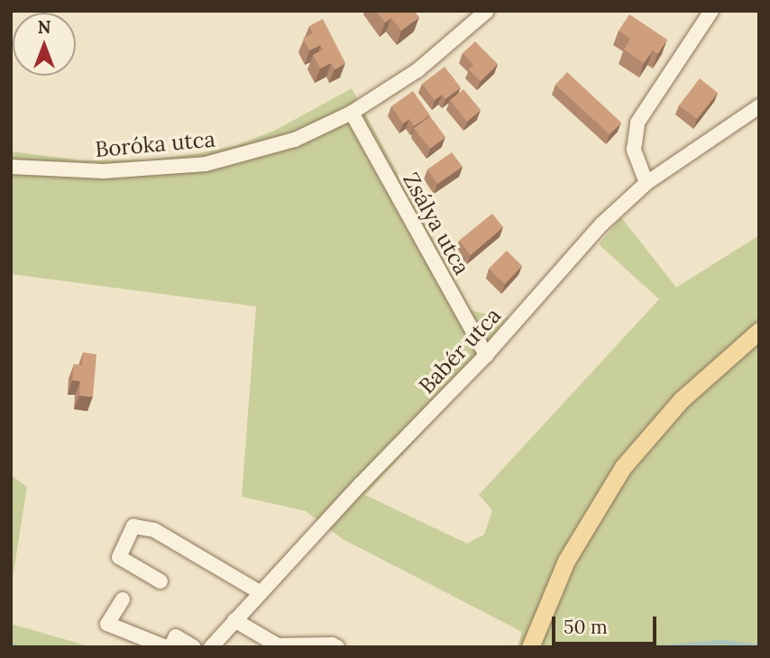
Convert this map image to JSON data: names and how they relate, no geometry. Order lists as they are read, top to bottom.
{
  "streets": {
    "street": ["Boróka utca", "Zsálya utca", "Babér utca"]
  },
  "crossings": [
    ["Boróka utca", "Zsálya utca"],
    ["Zsálya utca", "Babér utca"]
  ],
  "scale_bar": "50 m",
  "north": "top"
}
